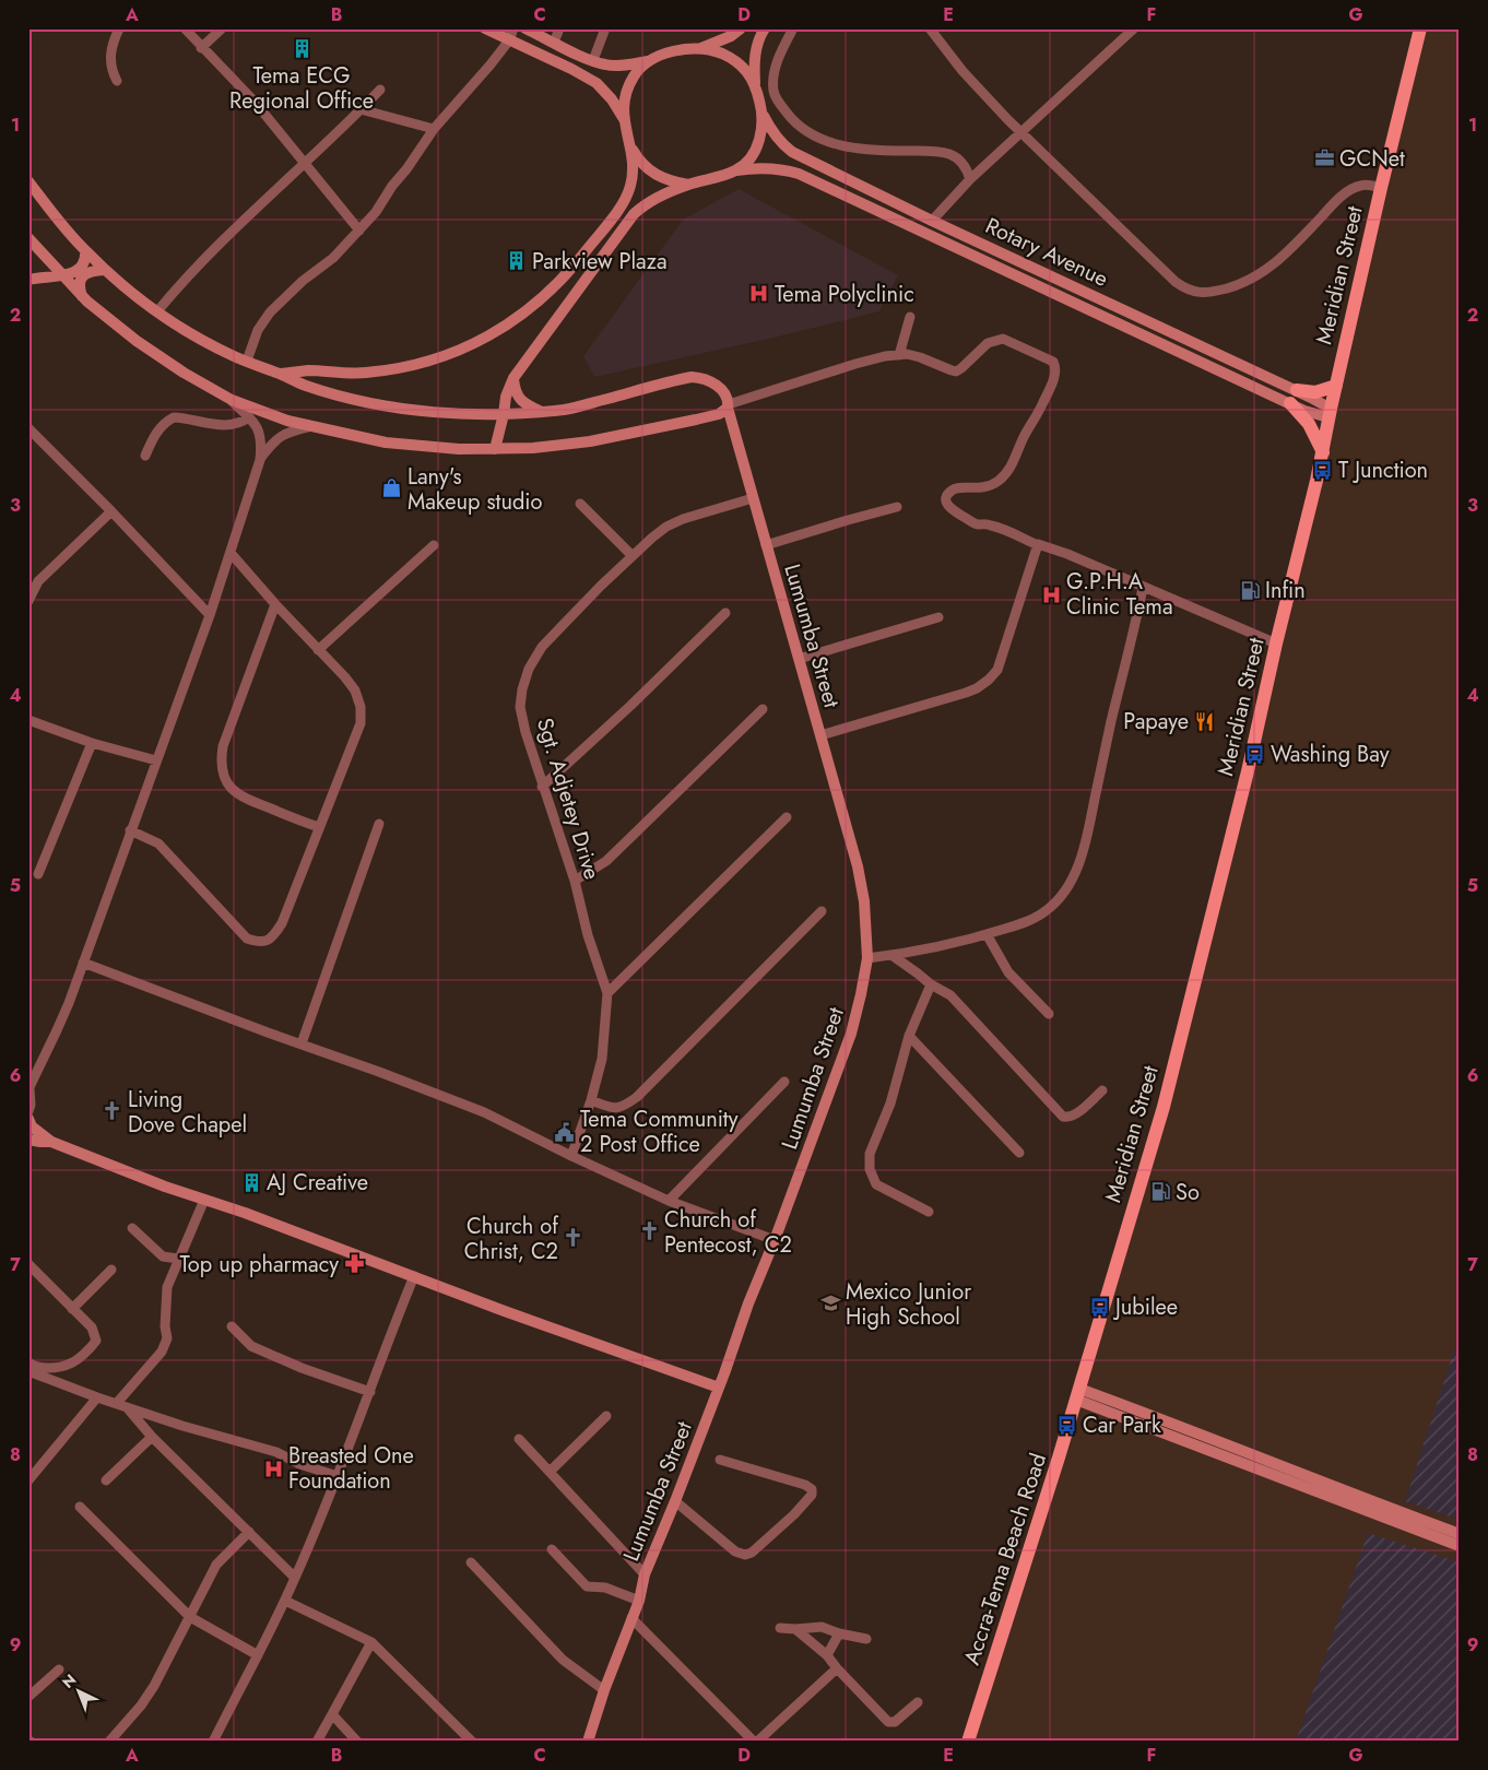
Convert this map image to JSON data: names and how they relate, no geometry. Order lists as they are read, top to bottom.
{
  "streets": {
    "main road": [
      "Rotary Avenue",
      "Meridian Street",
      "Lumumba Street",
      "Accra-Tema Beach Road"
    ],
    "street": ["Sgt. Adjetey Drive"]
  },
  "crossings": [
    ["Rotary Avenue", "Meridian Street"],
    ["Meridian Street", "Accra-Tema Beach Road"],
    ["Lumumba Street", "Sgt. Adjetey Drive"]
  ],
  "places": {
    "building": ["Tema ECG Regional Office", "Parkview Plaza", "AJ Creative"],
    "office": ["GCNet"],
    "hospital": ["Tema Polyclinic", "G.P.H.A Clinic Tema", "Breasted One Foundation"],
    "bus stop": [
      "T Junction",
      "Washing Bay",
      "Jubilee",
      "Car Park"
    ],
    "shop": ["Lany's Makeup studio"],
    "fuel station": ["Infin", "So"],
    "restaurant": ["Papaye"],
    "church": ["Living Dove Chapel", "Church of Pentecost, C2", "Church of Christ, C2"],
    "public building": ["Tema Community 2 Post Office"],
    "pharmacy": ["Top up pharmacy"],
    "school or university": ["Mexico Junior High School"]
  },
  "north": "top left",
  "grid": {
    "columns": [
      "A",
      "B",
      "C",
      "D",
      "E",
      "F",
      "G"
    ],
    "rows": [
      "1",
      "2",
      "3",
      "4",
      "5",
      "6",
      "7",
      "8",
      "9"
    ]
  }
}
